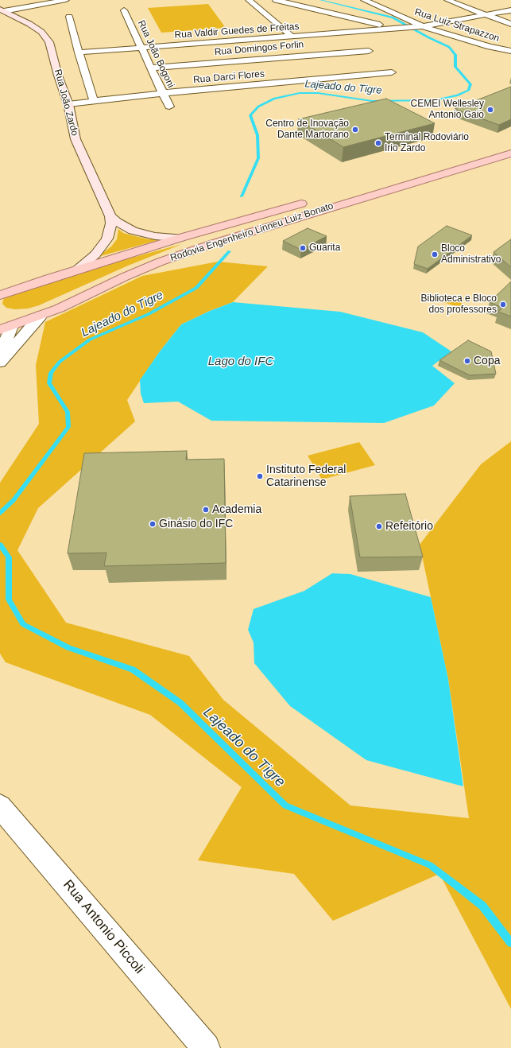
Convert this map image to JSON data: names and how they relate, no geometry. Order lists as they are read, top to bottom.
{
  "streets": {
    "main road": ["Rua João Zardo", "Rodovia Engenheiro Linneu Luiz Bonato"],
    "street": [
      "Rua Luiz Strapazzon",
      "Rua Valdir Guedes de Freitas",
      "Rua Domingos Forlin",
      "Rua João Bogoni",
      "Rua Darci Flores",
      "Rua Antonio Piccoli"
    ]
  },
  "crossings": [
    ["Rua Valdir Guedes de Freitas", "Rua Domingos Forlin"],
    ["Rua Valdir Guedes de Freitas", "Rua João Bogoni"],
    ["Rua Domingos Forlin", "Rua João Bogoni"],
    ["Rua João Bogoni", "Rua Darci Flores"],
    ["Rua Darci Flores", "Rua João Zardo"],
    ["Rua João Zardo", "Rodovia Engenheiro Linneu Luiz Bonato"]
  ],
  "water": ["Lajeado do Tigre", "Lago do IFC"],
  "places": [
    "CEMEI Wellesley Antonio Gaio",
    "Centro de Inovação Dante Martorano",
    "Terminal Rodoviário Irio Zardo",
    "Guarita",
    "Bloco Administrativo",
    "Biblioteca e Bloco dos professores",
    "Copa",
    "Instituto Federal Catarinense",
    "Academia",
    "Ginásio do IFC",
    "Refeitório"
  ]
}
